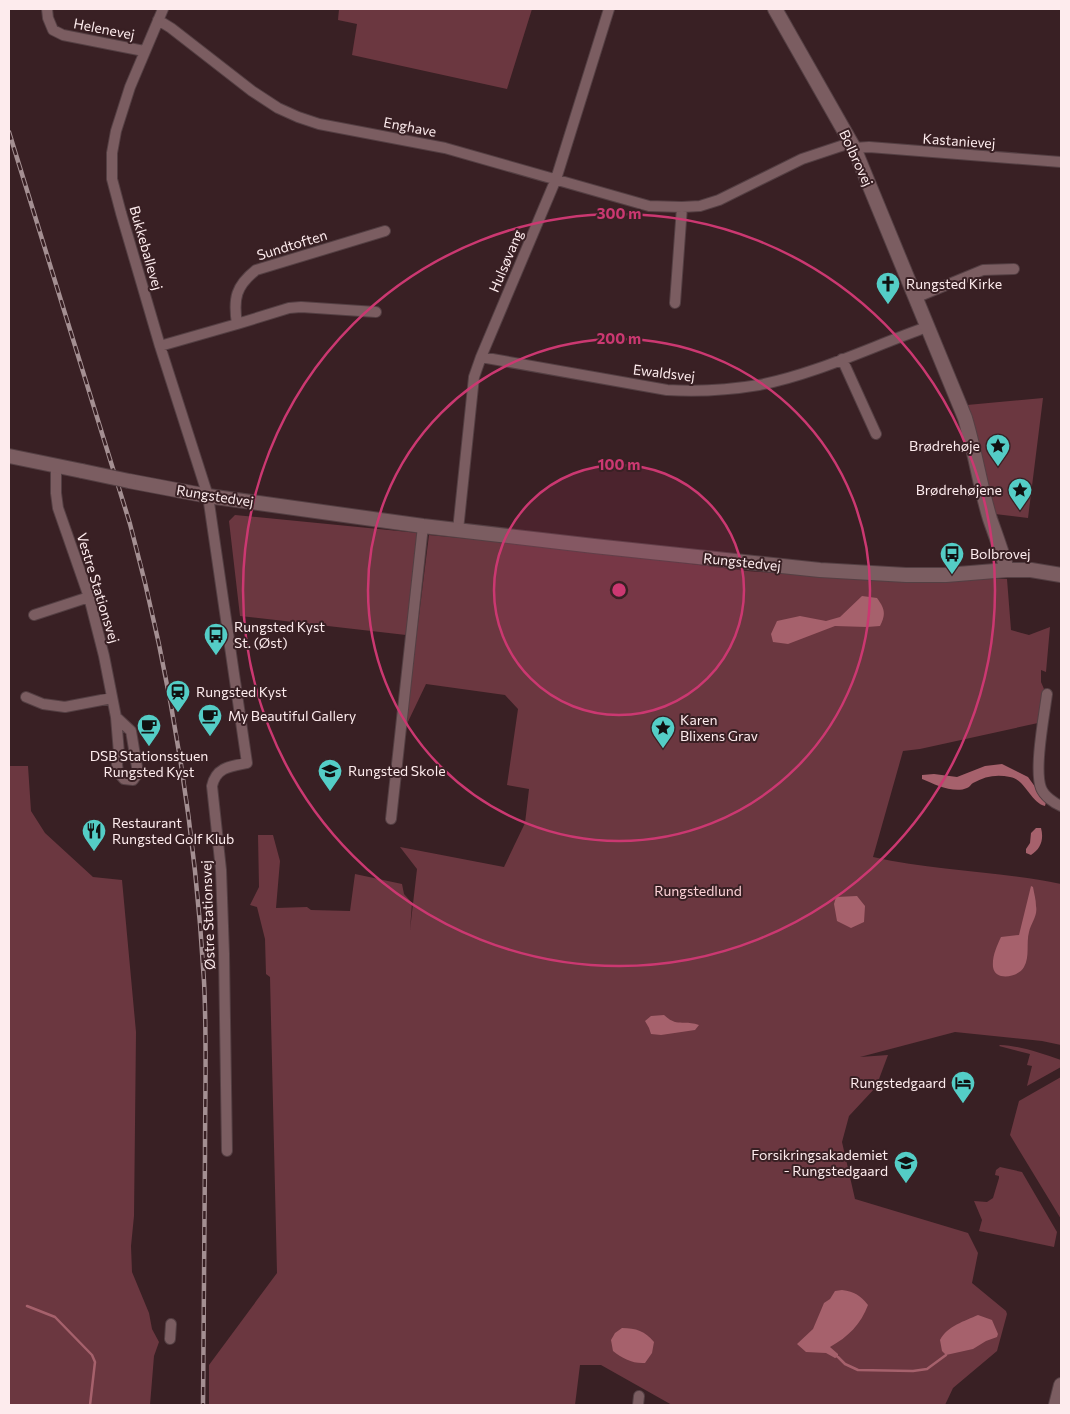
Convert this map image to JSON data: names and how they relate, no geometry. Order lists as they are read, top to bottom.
{
  "streets": {
    "main road": ["Bolbrovej", "Rungstedvej"],
    "street": [
      "Helenevej",
      "Enghave",
      "Kastanievej",
      "Sundtoften",
      "Bukkeballevej",
      "Hulsøvang",
      "Ewaldsvej",
      "Vestre Stationsvej",
      "Østre Stationsvej"
    ]
  },
  "crossings": [
    ["Helenevej", "Bukkeballevej"],
    ["Enghave", "Kastanievej"],
    ["Enghave", "Bolbrovej"],
    ["Enghave", "Bukkeballevej"],
    ["Enghave", "Hulsøvang"],
    ["Kastanievej", "Bolbrovej"],
    ["Bolbrovej", "Ewaldsvej"],
    ["Bolbrovej", "Rungstedvej"],
    ["Bukkeballevej", "Rungstedvej"],
    ["Bukkeballevej", "Østre Stationsvej"],
    ["Hulsøvang", "Ewaldsvej"],
    ["Hulsøvang", "Rungstedvej"],
    ["Rungstedvej", "Vestre Stationsvej"],
    ["Rungstedvej", "Østre Stationsvej"]
  ],
  "parks": ["Rungstedlund"],
  "places": {
    "church": ["Rungsted Kirke"],
    "place": ["Brødrehøje", "Brødrehøjene", "Karen Blixens Grav"],
    "bus stop": ["Bolbrovej", "Rungsted Kyst St. (Øst)"],
    "station": ["Rungsted Kyst"],
    "cafe": ["My Beautiful Gallery", "DSB Stationsstuen Rungsted Kyst"],
    "school or university": ["Rungsted Skole", "Forsikringsakademiet - Rungstedgaard"],
    "restaurant": ["Restaurant Rungsted Golf Klub"],
    "hotel": ["Rungstedgaard"]
  },
  "rings": ["300 m", "200 m", "100 m"]
}
